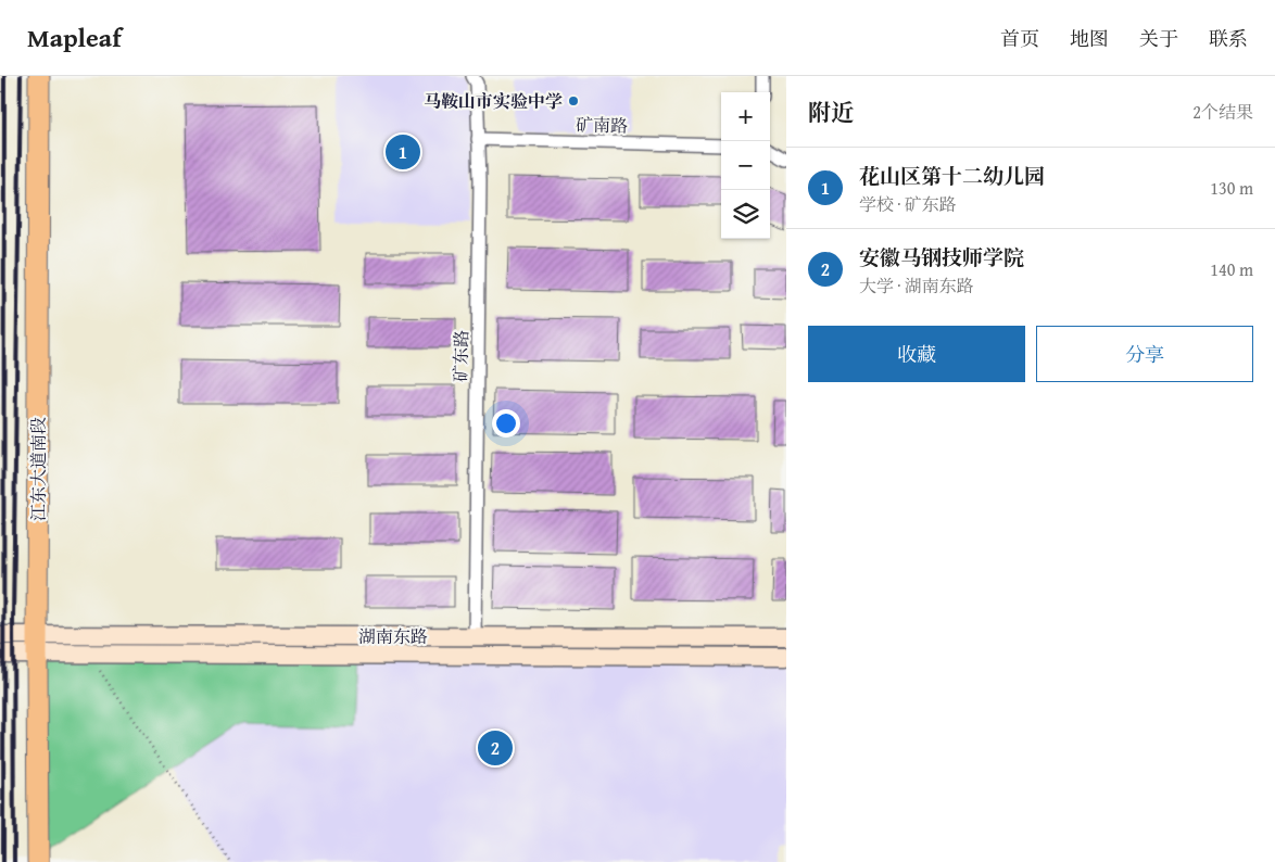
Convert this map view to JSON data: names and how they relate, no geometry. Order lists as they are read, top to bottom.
{
  "streets": {
    "main road": ["江东大道南段", "湖南东路"],
    "street": ["矿南路", "矿东路"]
  },
  "crossings": [
    ["矿南路", "矿东路"],
    ["矿东路", "湖南东路"]
  ],
  "places": ["马鞍山市实验中学"],
  "page": {
    "header": "Mapleaf",
    "nav": [
      "首页",
      "地图",
      "关于",
      "联系"
    ],
    "heading": ["附近", "2个结果"],
    "map_buttons": ["+", "−"],
    "pins": ["1", "2"],
    "list": [
      {
        "mark": "1",
        "name": "花山区第十二幼儿园",
        "note": "学校 · 矿东路",
        "value": "130 m"
      },
      {
        "mark": "2",
        "name": "安徽马钢技师学院",
        "note": "大学 · 湖南东路",
        "value": "140 m"
      }
    ],
    "buttons": ["收藏", "分享"]
  }
}
